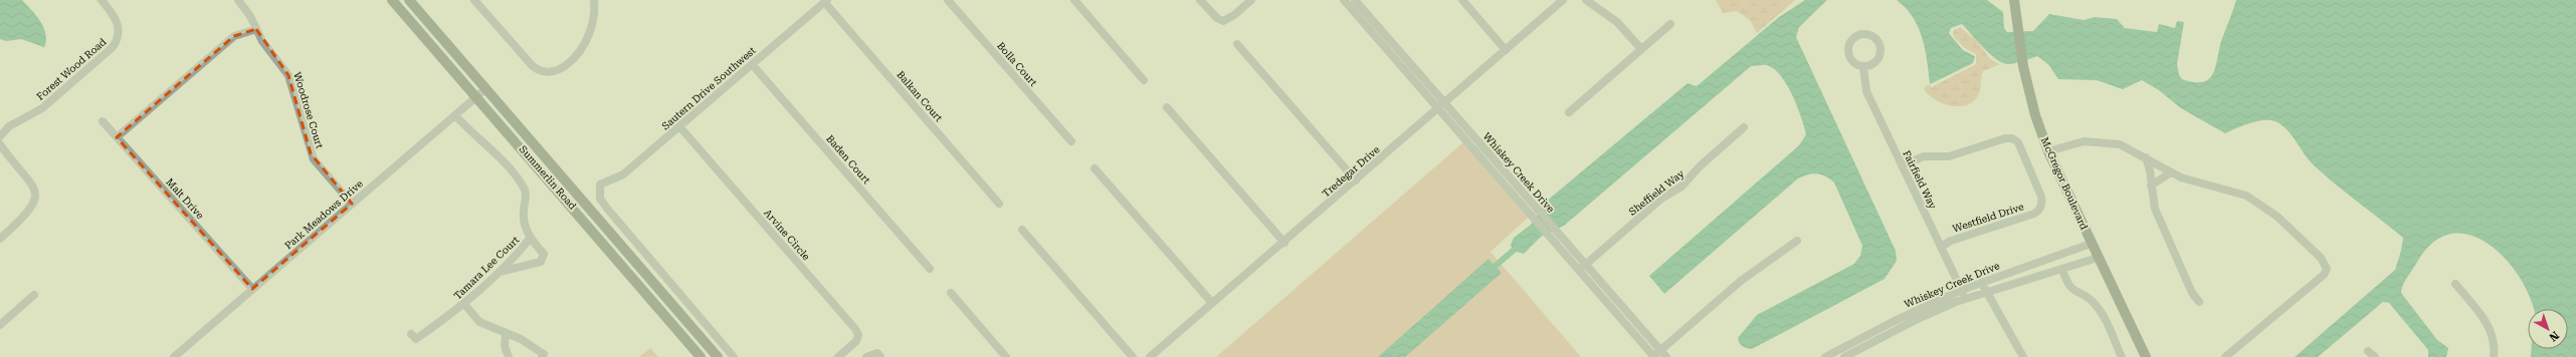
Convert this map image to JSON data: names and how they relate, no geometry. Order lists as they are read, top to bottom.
{
  "streets": {
    "main road": ["Summerlin Road", "McGregor Boulevard"],
    "street": [
      "Bolla Court",
      "Forest Wood Road",
      "Sautern Drive Southwest",
      "Balkan Court",
      "Woodrose Court",
      "Baden Court",
      "Tredegar Drive",
      "Whiskey Creek Drive",
      "Fairfield Way",
      "Sheffield Way",
      "Malt Drive",
      "Park Meadows Drive",
      "Westfield Drive",
      "Arvine Circle",
      "Tamara Lee Court"
    ]
  },
  "crossings": [
    ["Sautern Drive Southwest", "Balkan Court"],
    ["Sautern Drive Southwest", "Baden Court"],
    ["Sautern Drive Southwest", "Arvine Circle"],
    ["Woodrose Court", "Park Meadows Drive"],
    ["Tredegar Drive", "Whiskey Creek Drive"],
    ["Whiskey Creek Drive", "Fairfield Way"],
    ["Whiskey Creek Drive", "McGregor Boulevard"],
    ["Whiskey Creek Drive", "Sheffield Way"],
    ["Summerlin Road", "Park Meadows Drive"],
    ["Fairfield Way", "Westfield Drive"],
    ["Malt Drive", "Park Meadows Drive"],
    ["Park Meadows Drive", "Tamara Lee Court"]
  ],
  "north": "bottom right"
}
